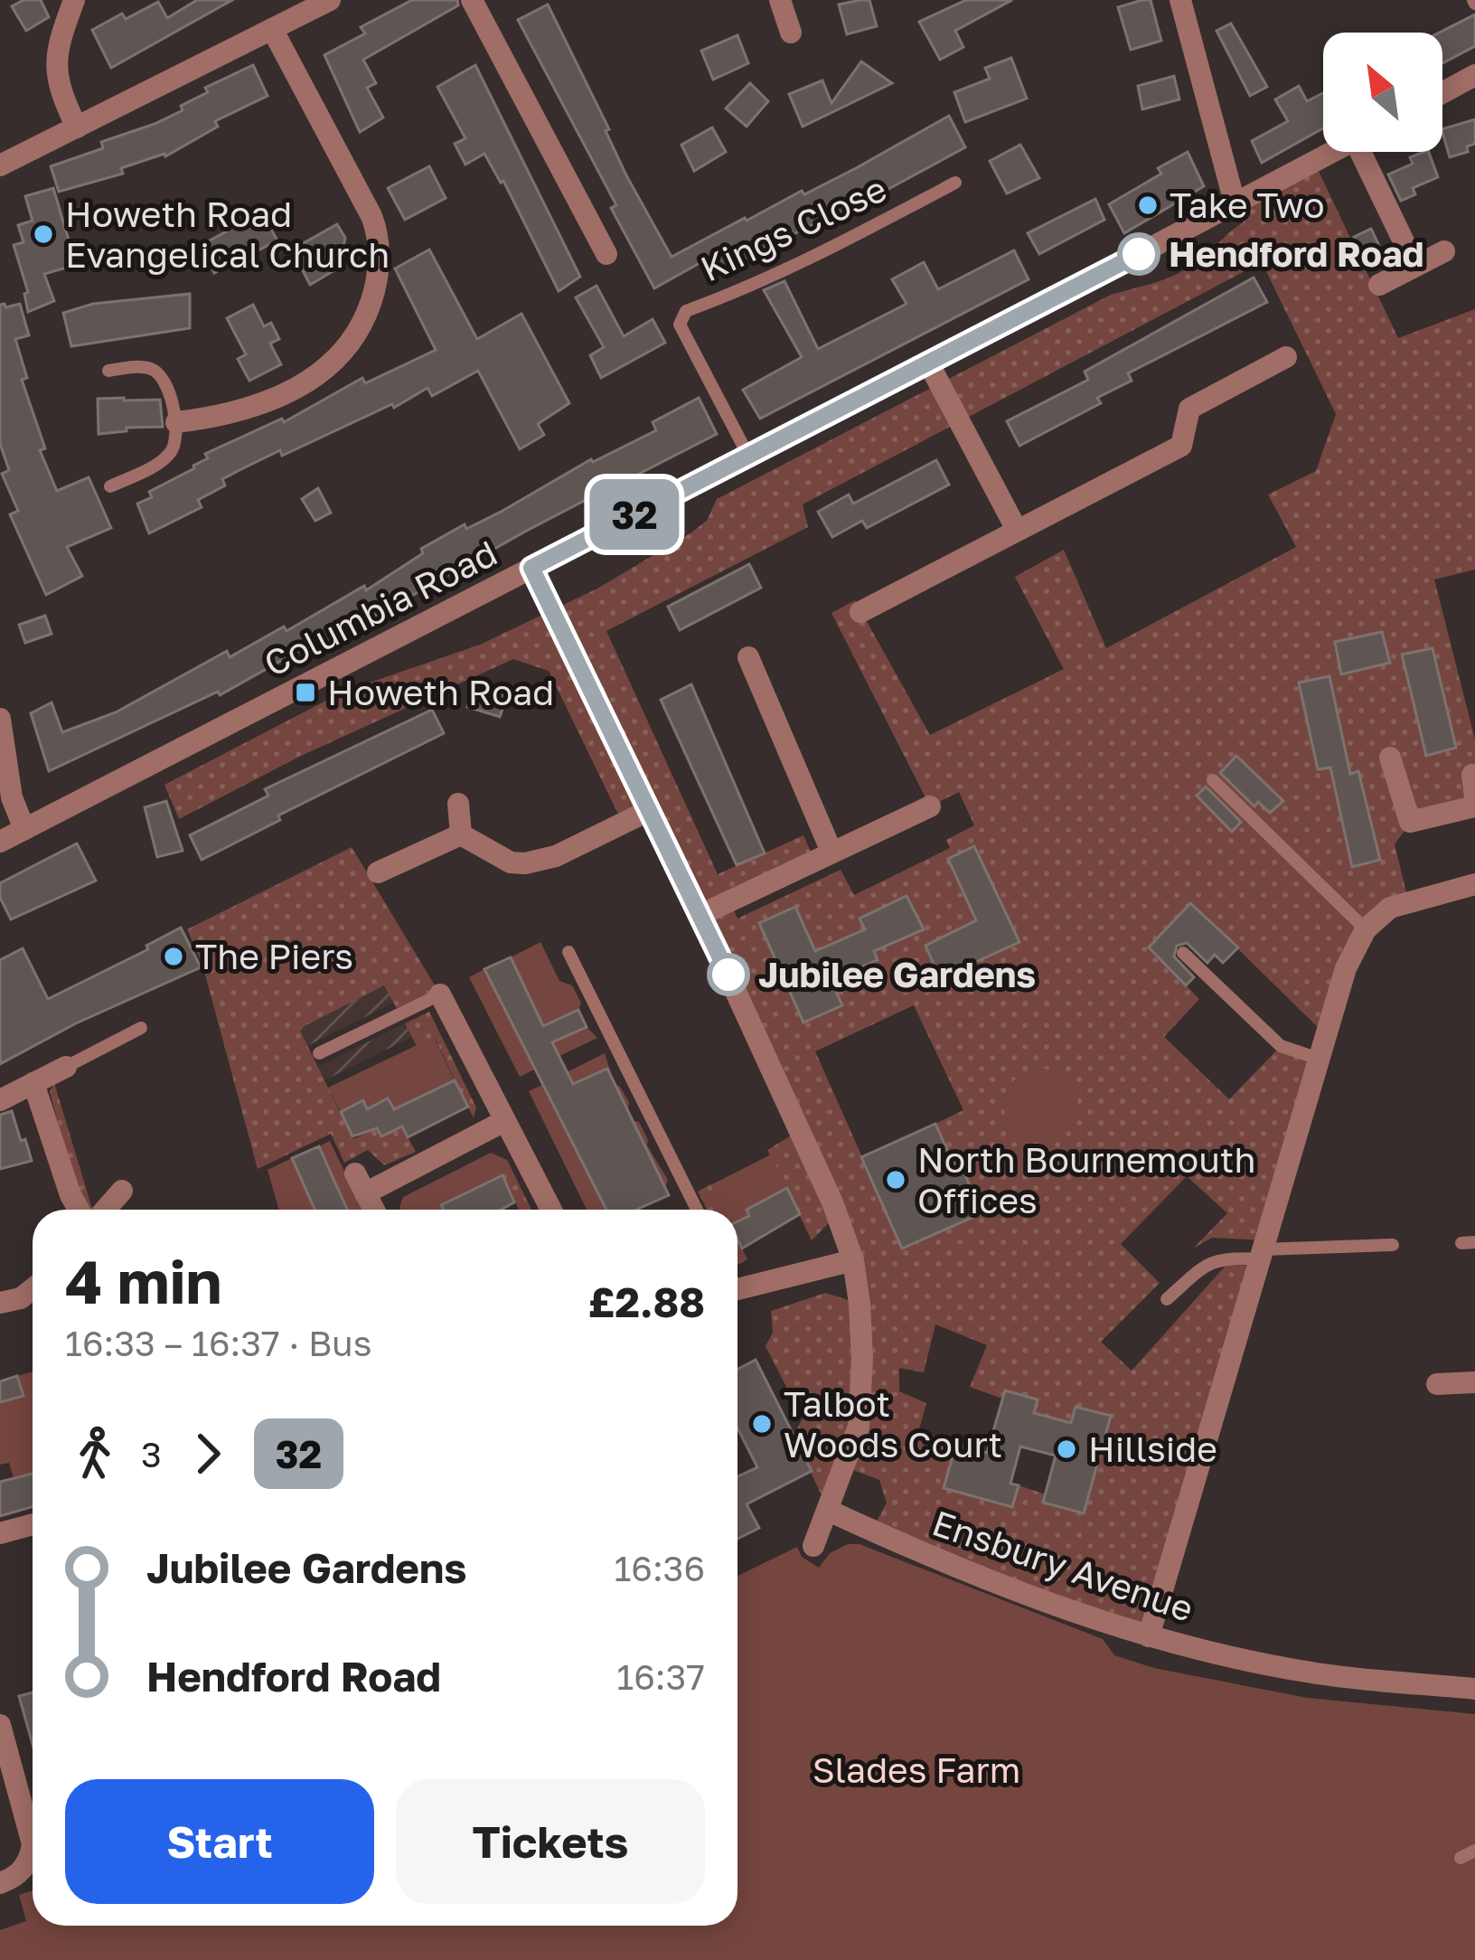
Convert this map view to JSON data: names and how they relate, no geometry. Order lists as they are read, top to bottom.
{
  "streets": {
    "street": ["Columbia Road", "Ensbury Avenue"],
    "lane": ["Kings Close"]
  },
  "crossings": [
    ["Kings Close", "Columbia Road"]
  ],
  "parks": ["Slades Farm"],
  "places": {
    "other": [
      "Take Two",
      "Howeth Road Evangelical Church",
      "Hendford Road",
      "The Piers",
      "Jubilee Gardens",
      "North Bournemouth Offices",
      "Talbot Woods Court",
      "Hillside"
    ],
    "transit": ["Howeth Road"]
  },
  "lines": ["bus line 32"],
  "north": "top left",
  "page": {
    "on_map": "32",
    "heading": ["4 min", "16:33 – 16:37 · Bus", "£2.88"],
    "legs": ["3", "32"],
    "list": [
      {
        "name": "Jubilee Gardens",
        "value": "16:36"
      },
      {
        "name": "Hendford Road",
        "value": "16:37"
      }
    ],
    "buttons": ["Start", "Tickets"]
  }
}
